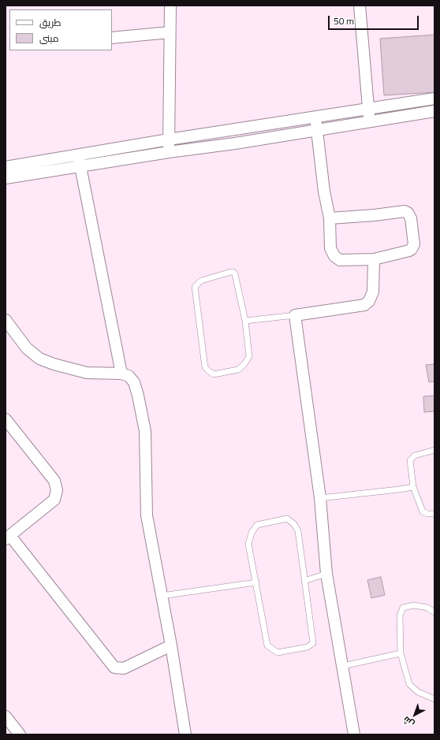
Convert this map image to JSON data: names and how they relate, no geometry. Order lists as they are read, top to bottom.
{
  "legend": ["طريق", "مبنى"],
  "scale_bar": "50 m",
  "north": "bottom left"
}
